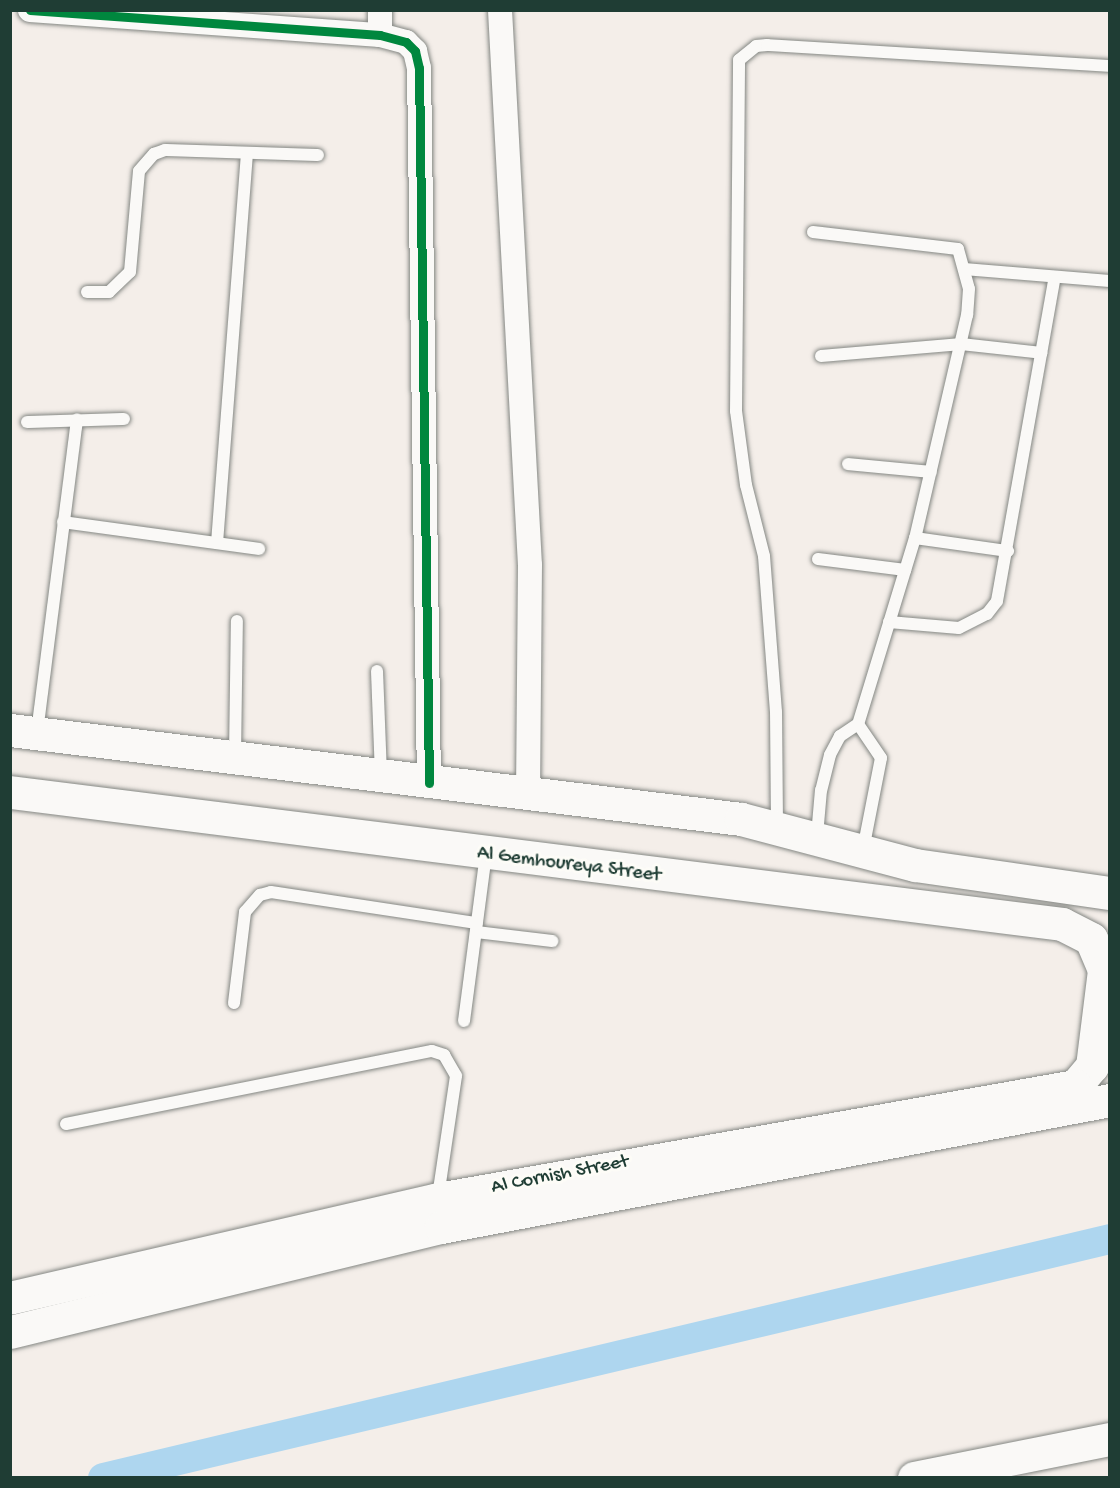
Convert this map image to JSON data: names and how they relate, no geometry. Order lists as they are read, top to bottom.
{
  "streets": {
    "main road": ["Al Gemhoureya Street", "Al Cornish Street"]
  },
  "crossings": [
    ["Al Gemhoureya Street", "Al Cornish Street"]
  ]
}
